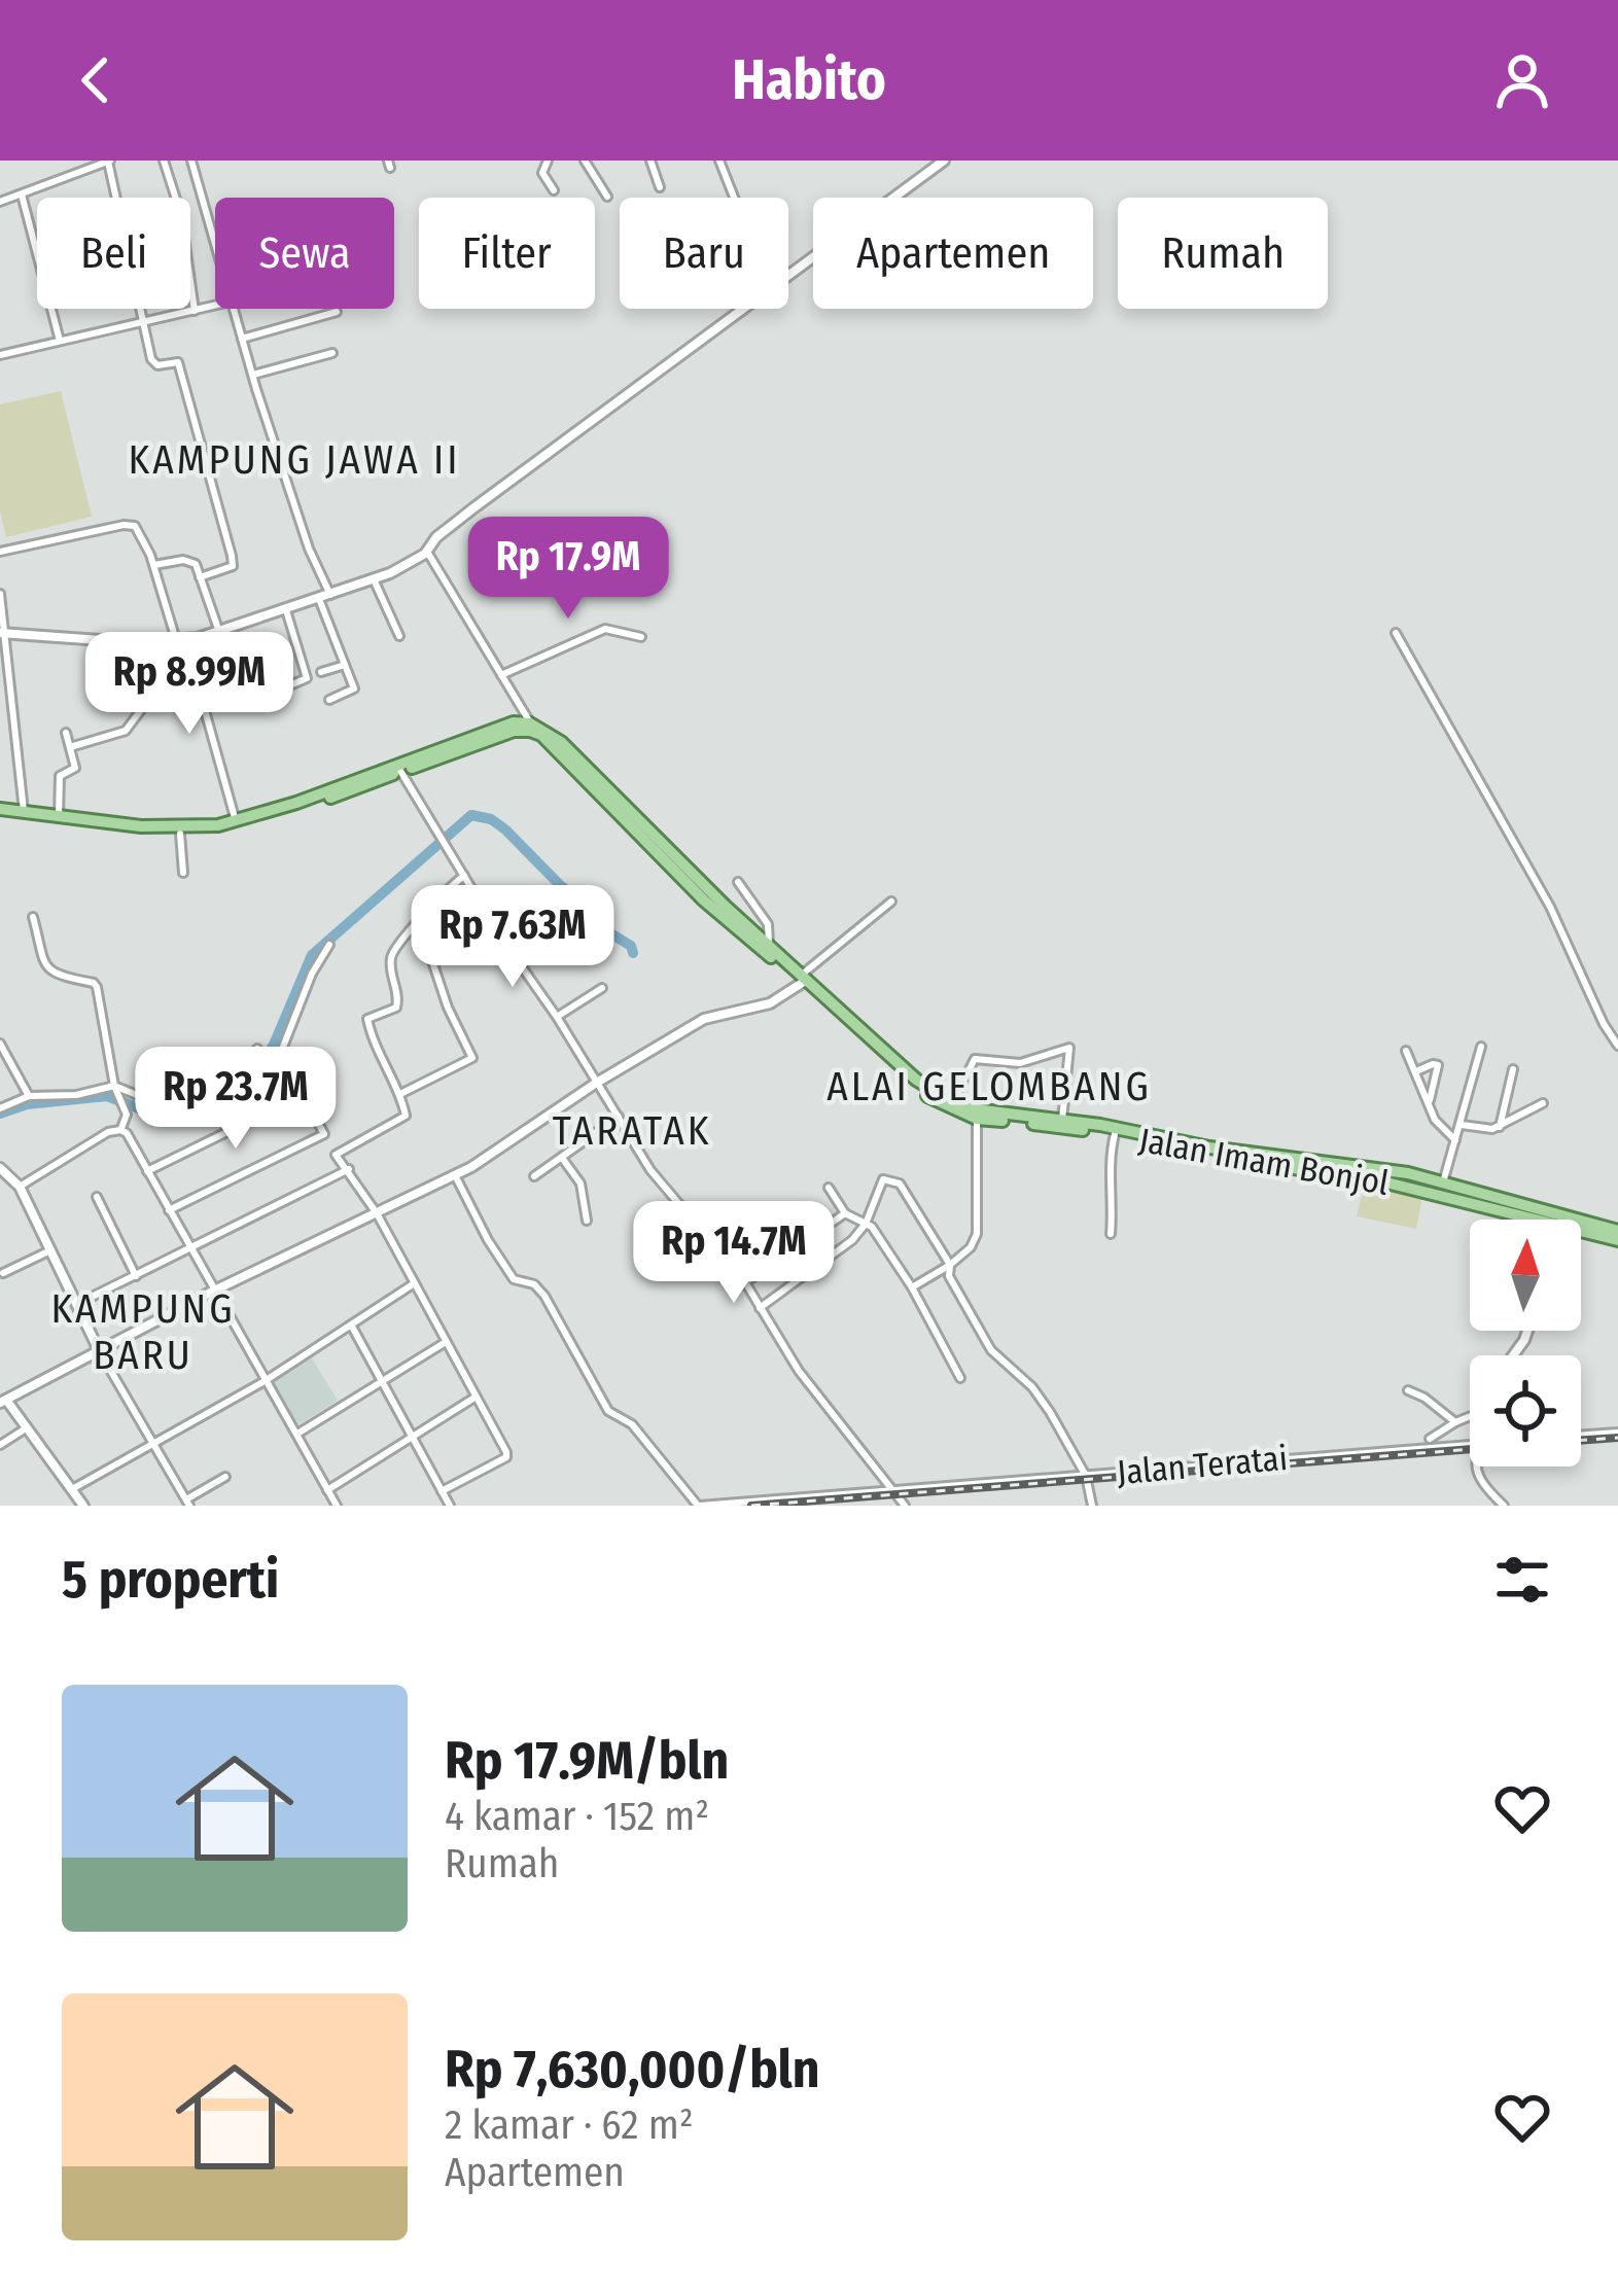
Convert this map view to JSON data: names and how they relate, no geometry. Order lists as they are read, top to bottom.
{
  "streets": {
    "main road": ["Jalan Imam Bonjol"],
    "street": ["Jalan Teratai"]
  },
  "districts": [
    "KAMPUNG JAWA II",
    "ALAI GELOMBANG",
    "TARATAK",
    "KAMPUNG BARU"
  ],
  "north": "top",
  "page": {
    "header": "Habito",
    "chip": [
      "Beli",
      "Sewa",
      "Filter",
      "Baru",
      "Apartemen",
      "Rumah"
    ],
    "price": [
      "Rp 17.9M",
      "Rp 8.99M",
      "Rp 7.63M",
      "Rp 23.7M",
      "Rp 14.7M"
    ],
    "heading": "5 properti",
    "list": [
      {
        "name": "Rp 17.9M/bln",
        "note": "4 kamar · 152 m² · Rumah"
      },
      {
        "name": "Rp 7,630,000/bln",
        "note": "2 kamar · 62 m² · Apartemen"
      }
    ]
  }
}
